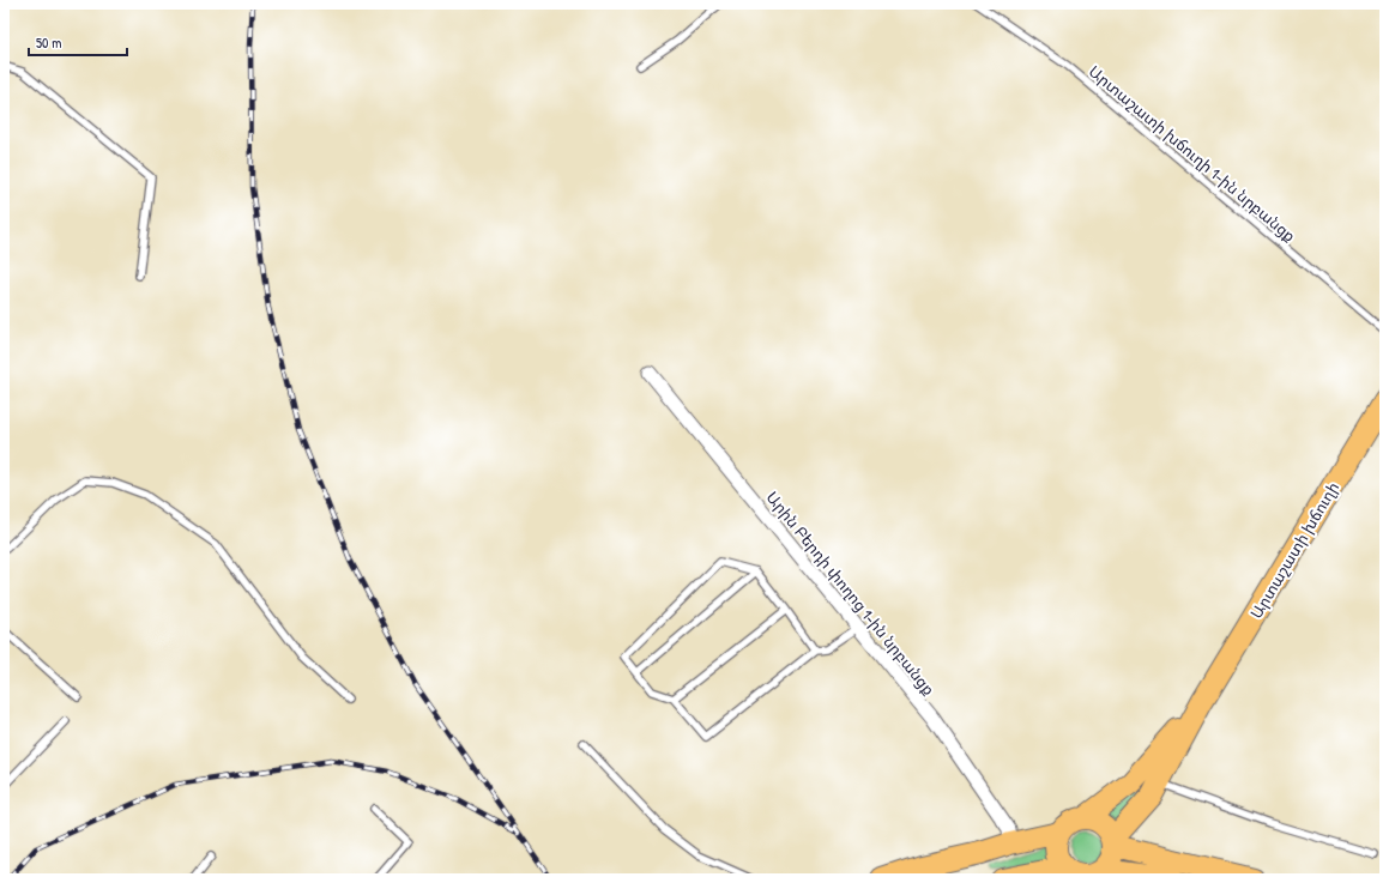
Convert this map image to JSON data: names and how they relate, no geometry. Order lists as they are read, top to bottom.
{
  "streets": {
    "main road": ["Արտաշատի խճուղի"],
    "street": ["Արին Բերդի փողոց 1-ին նրբանցք"],
    "lane": ["Արտաշատի խճուղի 1-ին նրբանցք"]
  },
  "scale_bar": "50 m"
}
